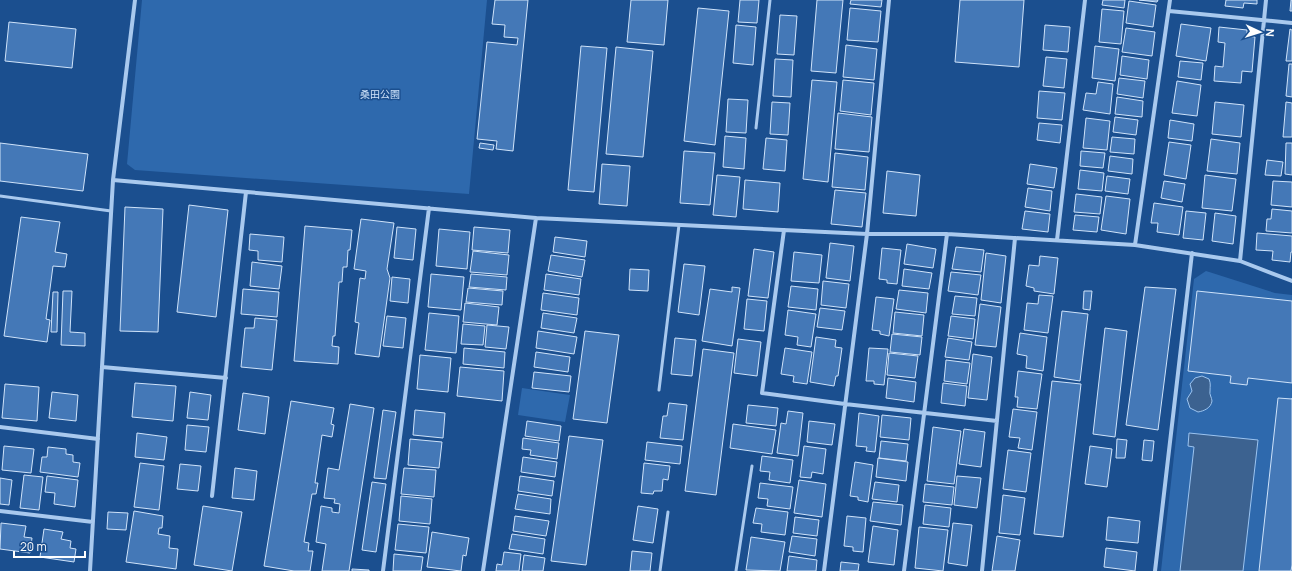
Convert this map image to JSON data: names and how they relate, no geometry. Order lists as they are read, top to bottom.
{
  "parks": ["桑田公園"],
  "scale_bar": "20 m",
  "north": "right"
}
